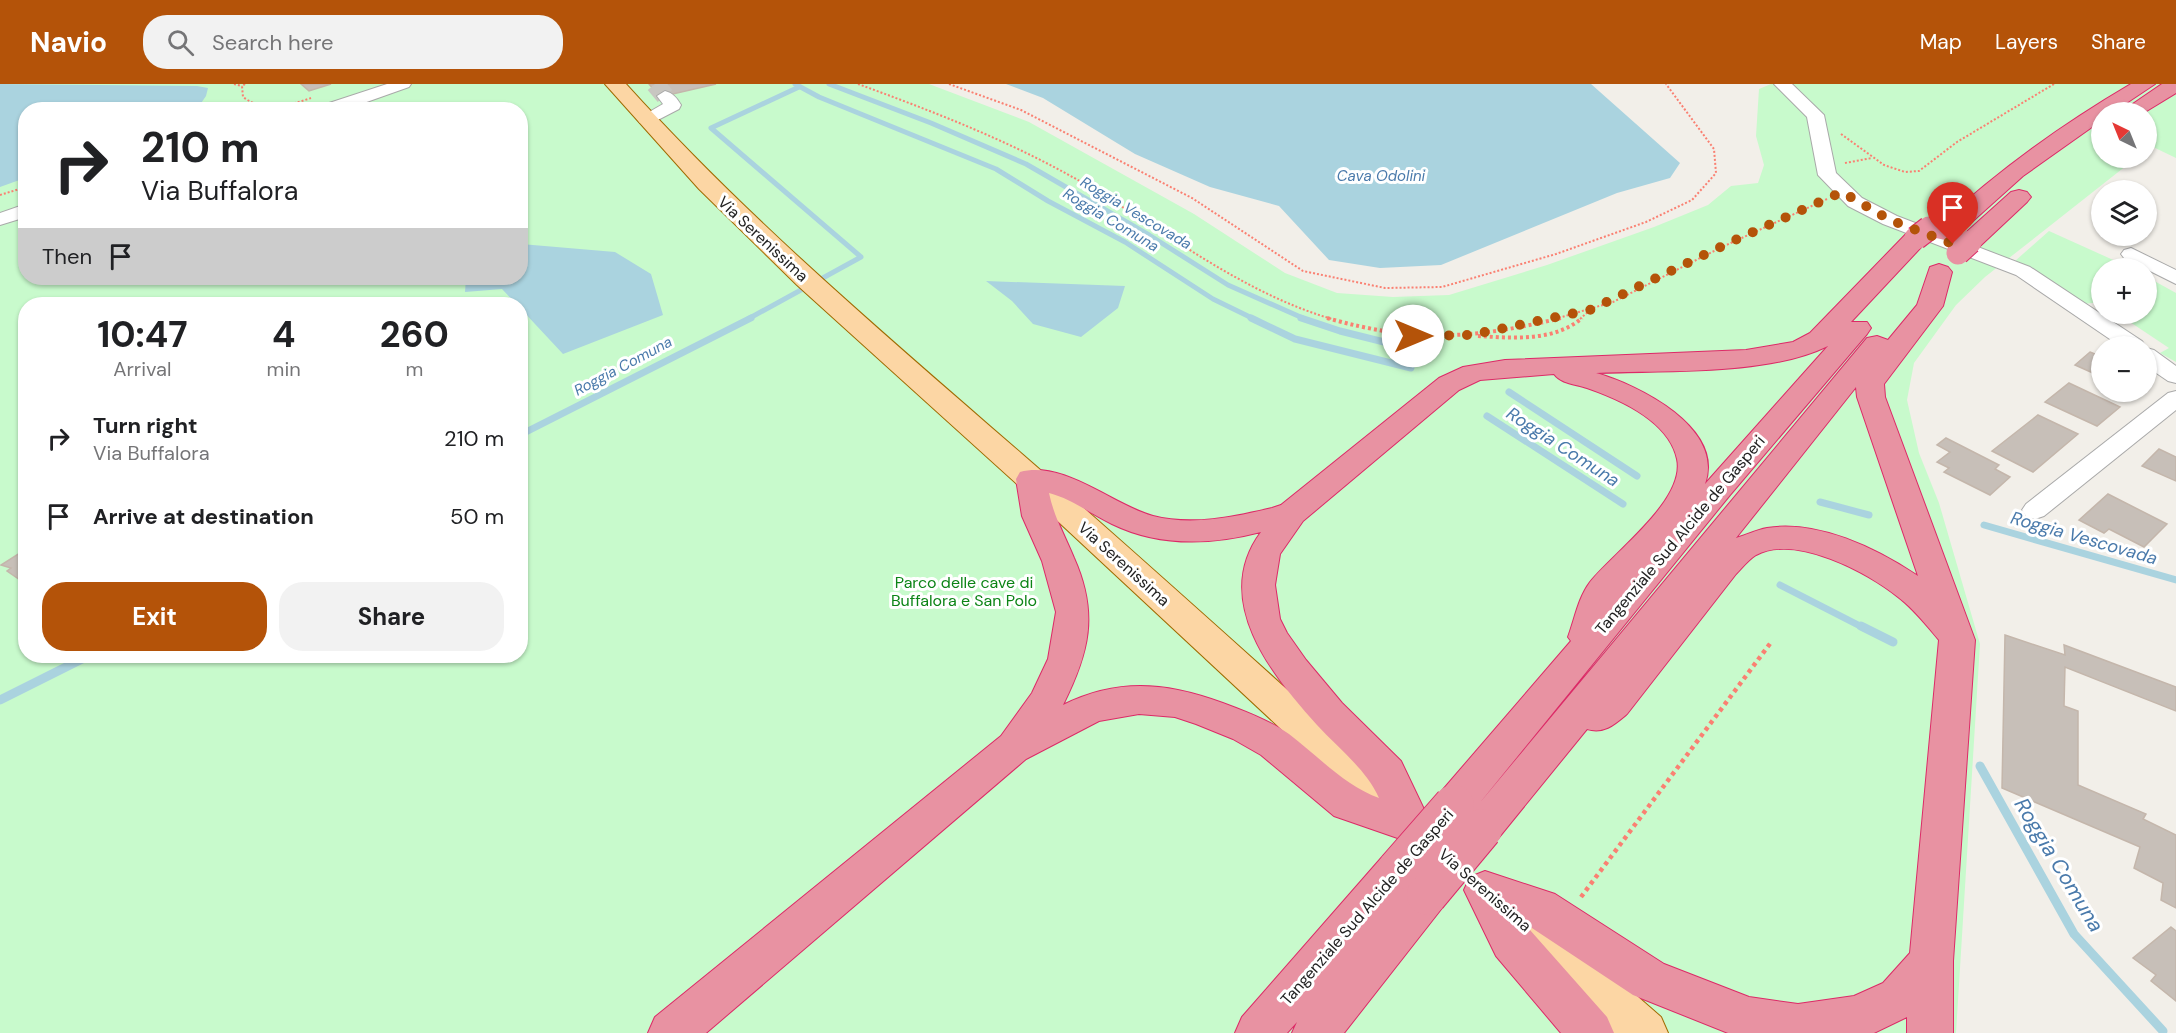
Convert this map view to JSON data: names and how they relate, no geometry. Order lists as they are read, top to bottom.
{
  "streets": {
    "highway": ["Tangenziale Sud Alcide de Gasperi"],
    "main road": ["Via Serenissima"]
  },
  "water": ["Cava Odolini", "Roggia Vescovada", "Roggia Comuna"],
  "parks": ["Parco delle cave di Buffalora e San Polo"],
  "north": "top left",
  "page": {
    "header": "Navio",
    "search": "Search here",
    "nav": ["Map", "Layers", "Share"],
    "map_buttons": ["+", "−"],
    "turn": ["210 m", "Via Buffalora"],
    "then": "Then",
    "eta": [
      "10:47",
      "Arrival",
      "4",
      "min",
      "260",
      "m"
    ],
    "list": [
      {
        "name": "Turn right",
        "note": "Via Buffalora",
        "value": "210 m"
      },
      {
        "name": "Arrive at destination",
        "value": "50 m"
      }
    ],
    "buttons": ["Exit", "Share"]
  }
}
